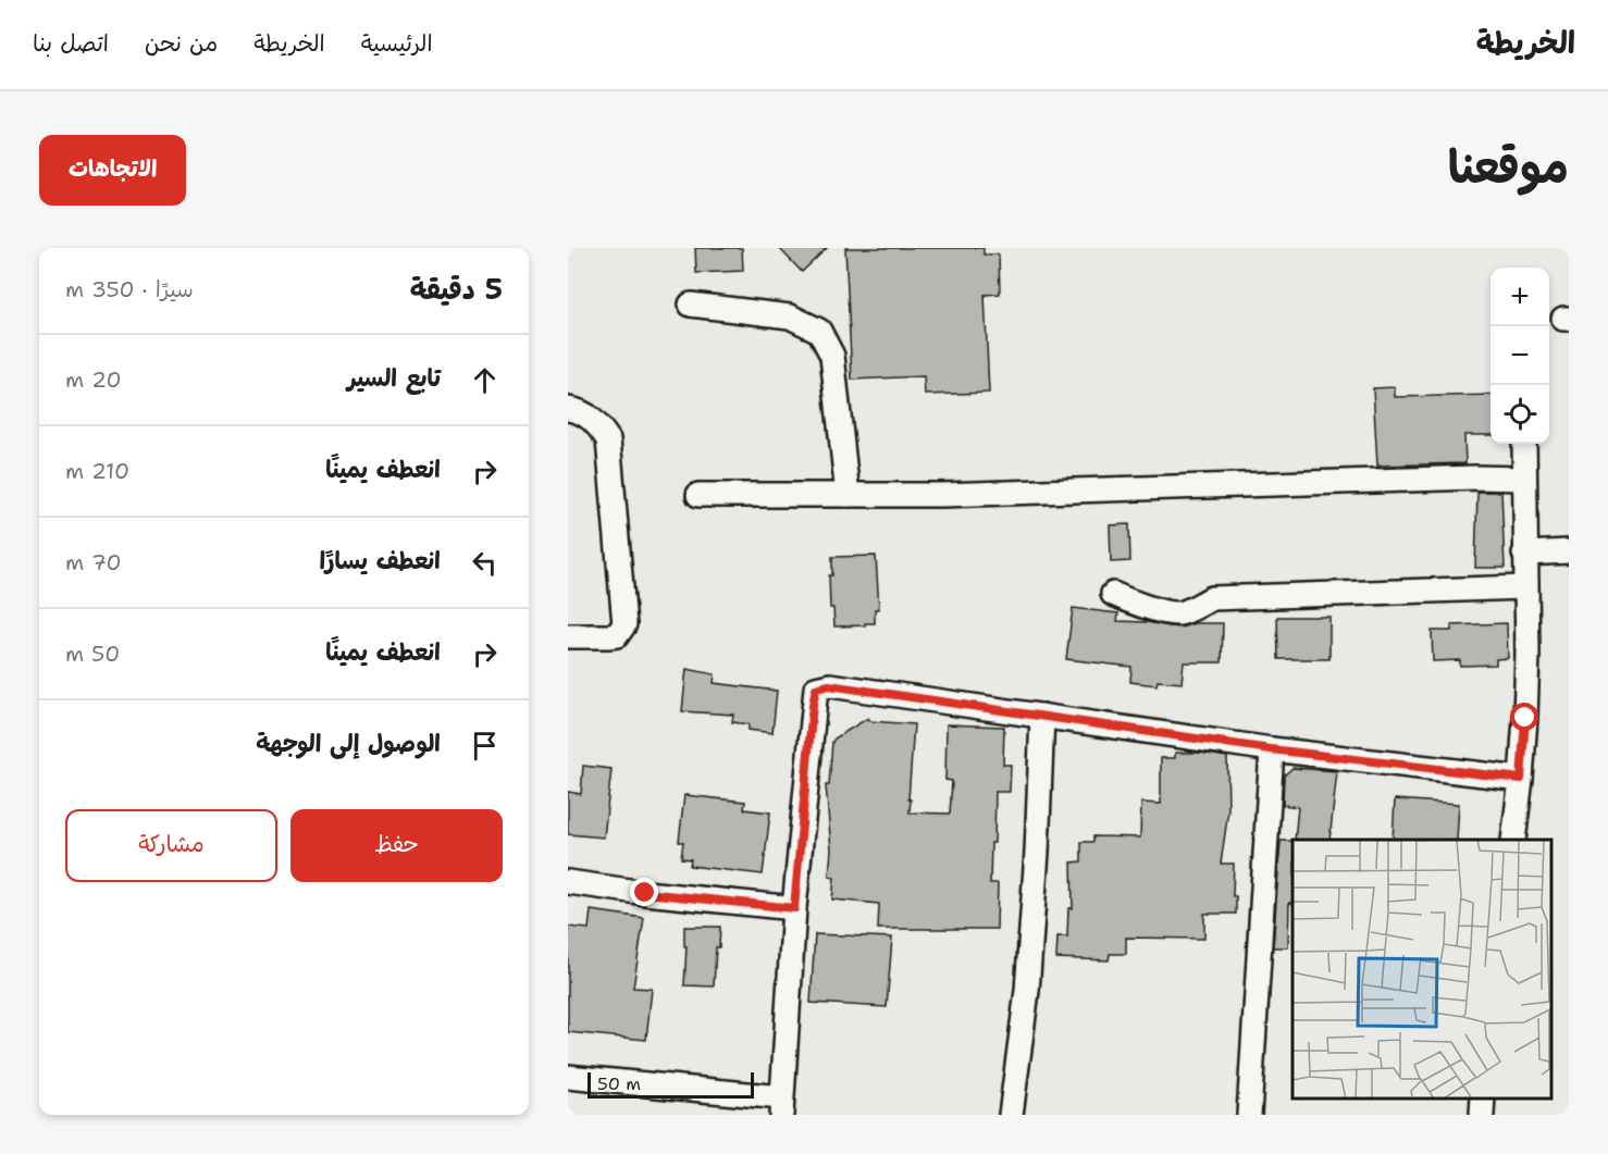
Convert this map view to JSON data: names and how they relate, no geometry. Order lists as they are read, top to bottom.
{
  "scale_bar": "50 m",
  "page": {
    "header": "الخريطة",
    "nav": [
      "الرئيسية",
      "الخريطة",
      "من نحن",
      "اتصل بنا"
    ],
    "title": "موقعنا",
    "buttons": [
      "الاتجاهات",
      ["حفظ", "مشاركة"]
    ],
    "heading": ["5 دقيقة", "سيرًا · 350 m"],
    "map_buttons": ["+", "−"],
    "list": [
      ["تابع السير", "20 m"],
      ["انعطف يمينًا", "210 m"],
      ["انعطف يسارًا", "70 m"],
      ["انعطف يمينًا", "50 m"],
      "الوصول إلى الوجهة"
    ],
    "scale": "50 m"
  }
}
